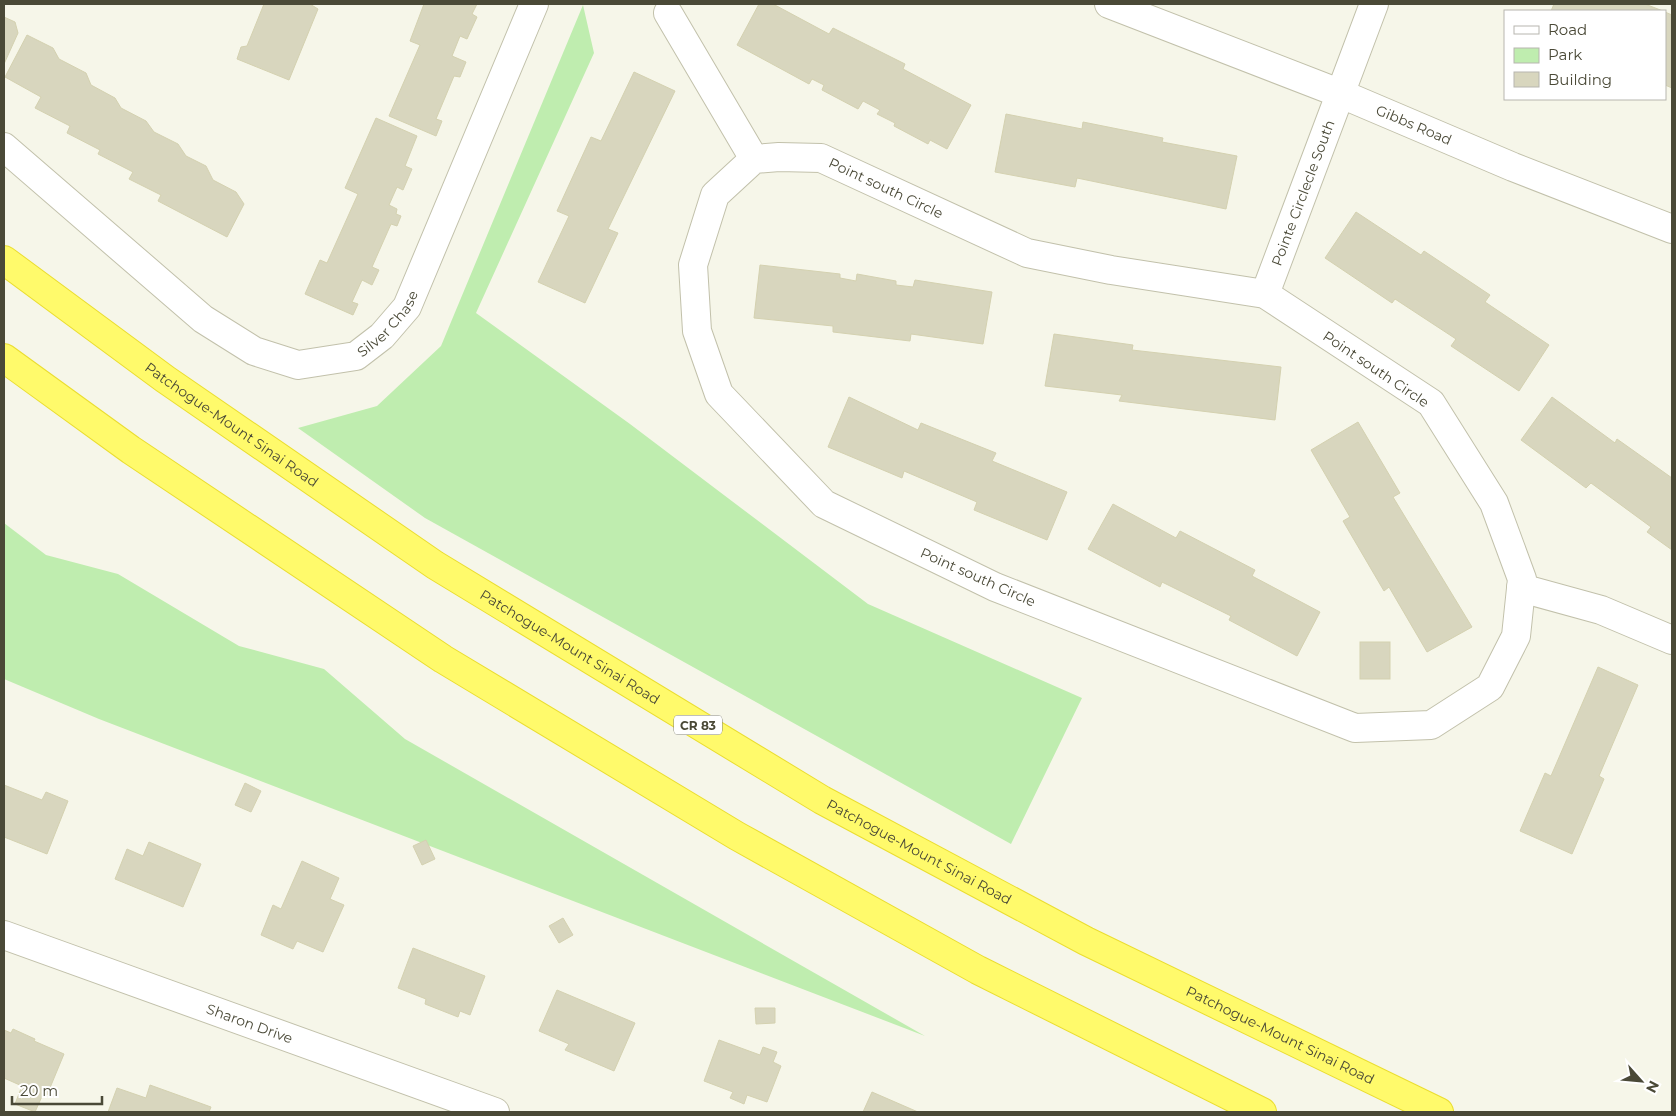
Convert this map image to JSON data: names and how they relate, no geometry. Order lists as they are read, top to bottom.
{
  "streets": {
    "highway": ["Patchogue-Mount Sinai Road", "CR 83"],
    "street": [
      "Gibbs Road",
      "Point south Circle",
      "Pointe Circlecle South",
      "Silver Chase",
      "Sharon Drive"
    ]
  },
  "crossings": [
    ["Gibbs Road", "Pointe Circlecle South"],
    ["Point south Circle", "Pointe Circlecle South"]
  ],
  "legend": ["Road", "Park", "Building"],
  "scale_bar": "20 m",
  "north": "bottom right"
}
